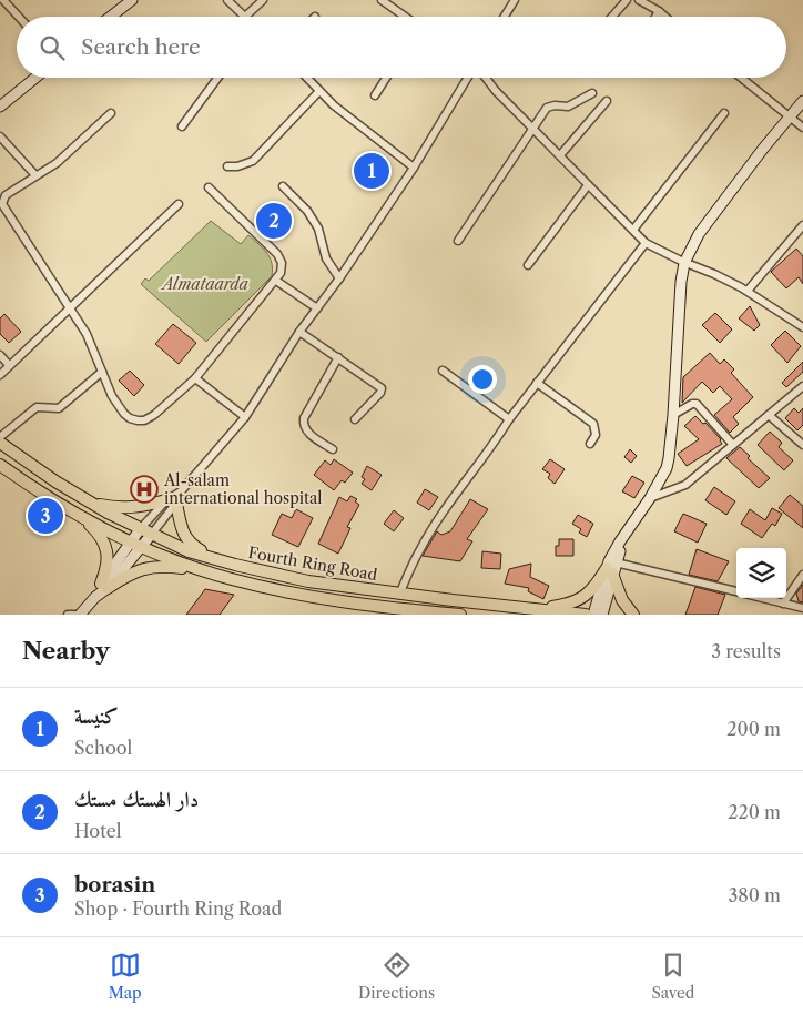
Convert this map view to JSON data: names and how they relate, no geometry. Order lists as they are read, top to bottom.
{
  "streets": {
    "main road": ["Fourth Ring Road"]
  },
  "parks": ["Almataarda"],
  "places": {
    "hospital": ["Al-salam international hospital"]
  },
  "page": {
    "search": "Search here",
    "pins": ["1", "2", "3"],
    "heading": ["Nearby", "3 results"],
    "list": [
      {
        "mark": "1",
        "name": "كنيسة",
        "note": "School",
        "value": "200 m"
      },
      {
        "mark": "2",
        "name": "دار الهستك مستك",
        "note": "Hotel",
        "value": "220 m"
      },
      {
        "mark": "3",
        "name": "borasin",
        "note": "Shop · Fourth Ring Road",
        "value": "380 m"
      }
    ],
    "nav": ["Map", "Directions", "Saved"]
  }
}
